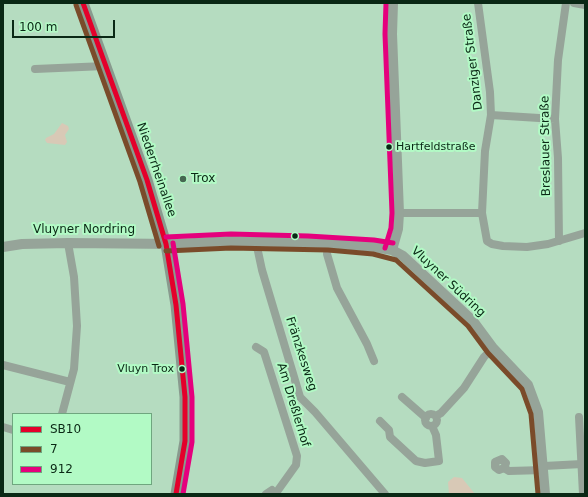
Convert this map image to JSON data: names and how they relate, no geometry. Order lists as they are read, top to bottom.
{
  "streets": {
    "main road": ["Niederrheinallee"],
    "street": [
      "Danziger Straße",
      "Breslauer Straße",
      "Vluyner Nordring",
      "Vluyner Südring",
      "Fränzkesweg",
      "Am Dreßlerhof"
    ]
  },
  "crossings": [
    ["Danziger Straße", "Breslauer Straße"],
    ["Niederrheinallee", "Vluyner Nordring"],
    ["Niederrheinallee", "Vluyner Südring"],
    ["Vluyner Nordring", "Vluyner Südring"],
    ["Vluyner Südring", "Fränzkesweg"]
  ],
  "places": ["Hartfeldstraße", "Trox", "Vluyn Trox"],
  "lines": ["transit line SB10", "transit line 912", "transit line 7"],
  "legend": ["SB10", "7", "912"],
  "scale_bar": "100 m"
}
